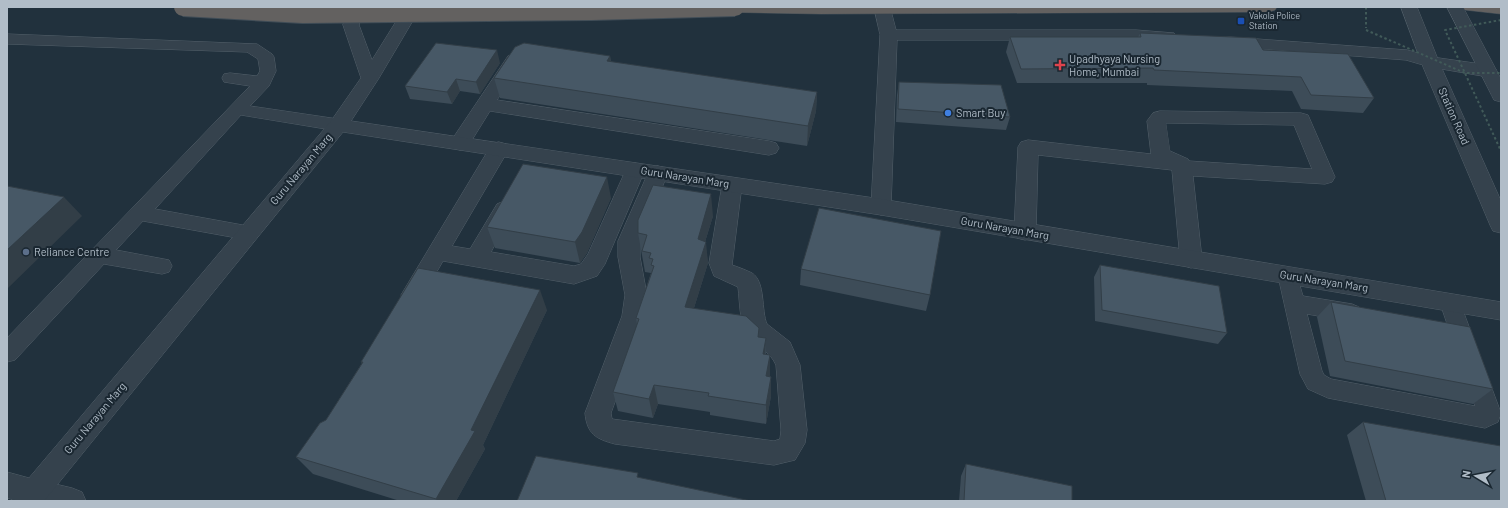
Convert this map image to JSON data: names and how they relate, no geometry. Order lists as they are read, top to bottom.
{
  "streets": {
    "street": ["Station Road", "Guru Narayan Marg"]
  },
  "places": {
    "transit": ["Vakola Police Station"],
    "health": ["Upadhyaya Nursing Home, Mumbai"],
    "other": ["Smart Buy", "Reliance Centre"]
  },
  "north": "left"
}
